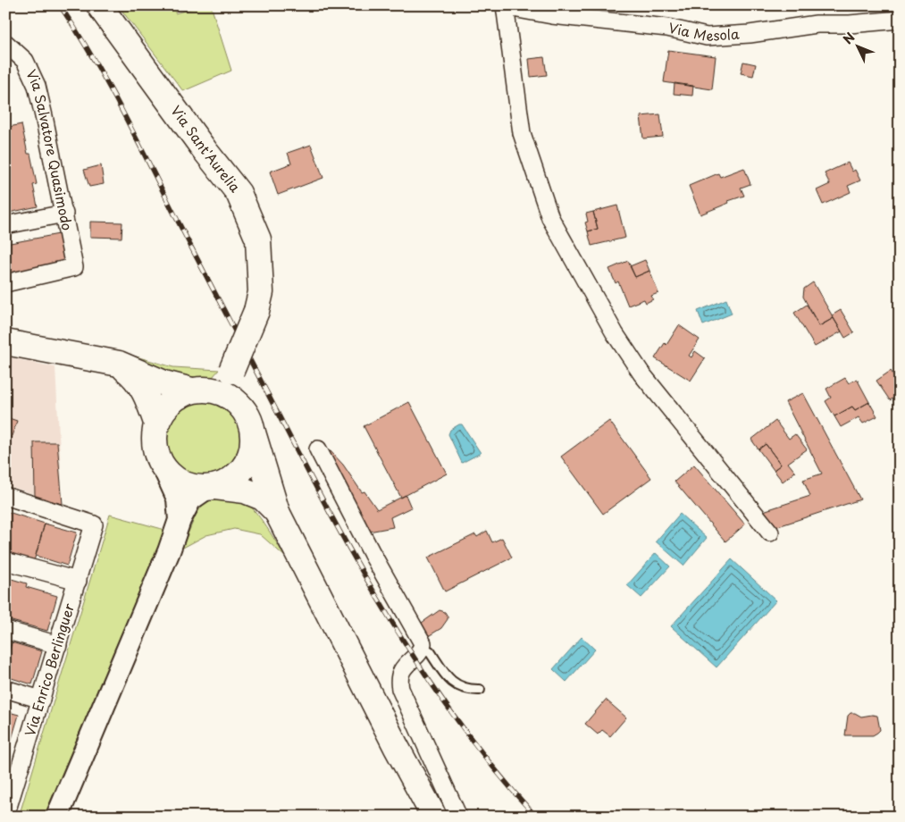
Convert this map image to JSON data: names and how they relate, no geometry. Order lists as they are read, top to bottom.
{
  "streets": {
    "main road": ["Via Sant'Aurelia"],
    "street": ["Via Mesola", "Via Salvatore Quasimodo", "Via Enrico Berlinguer"]
  },
  "north": "top left"
}
